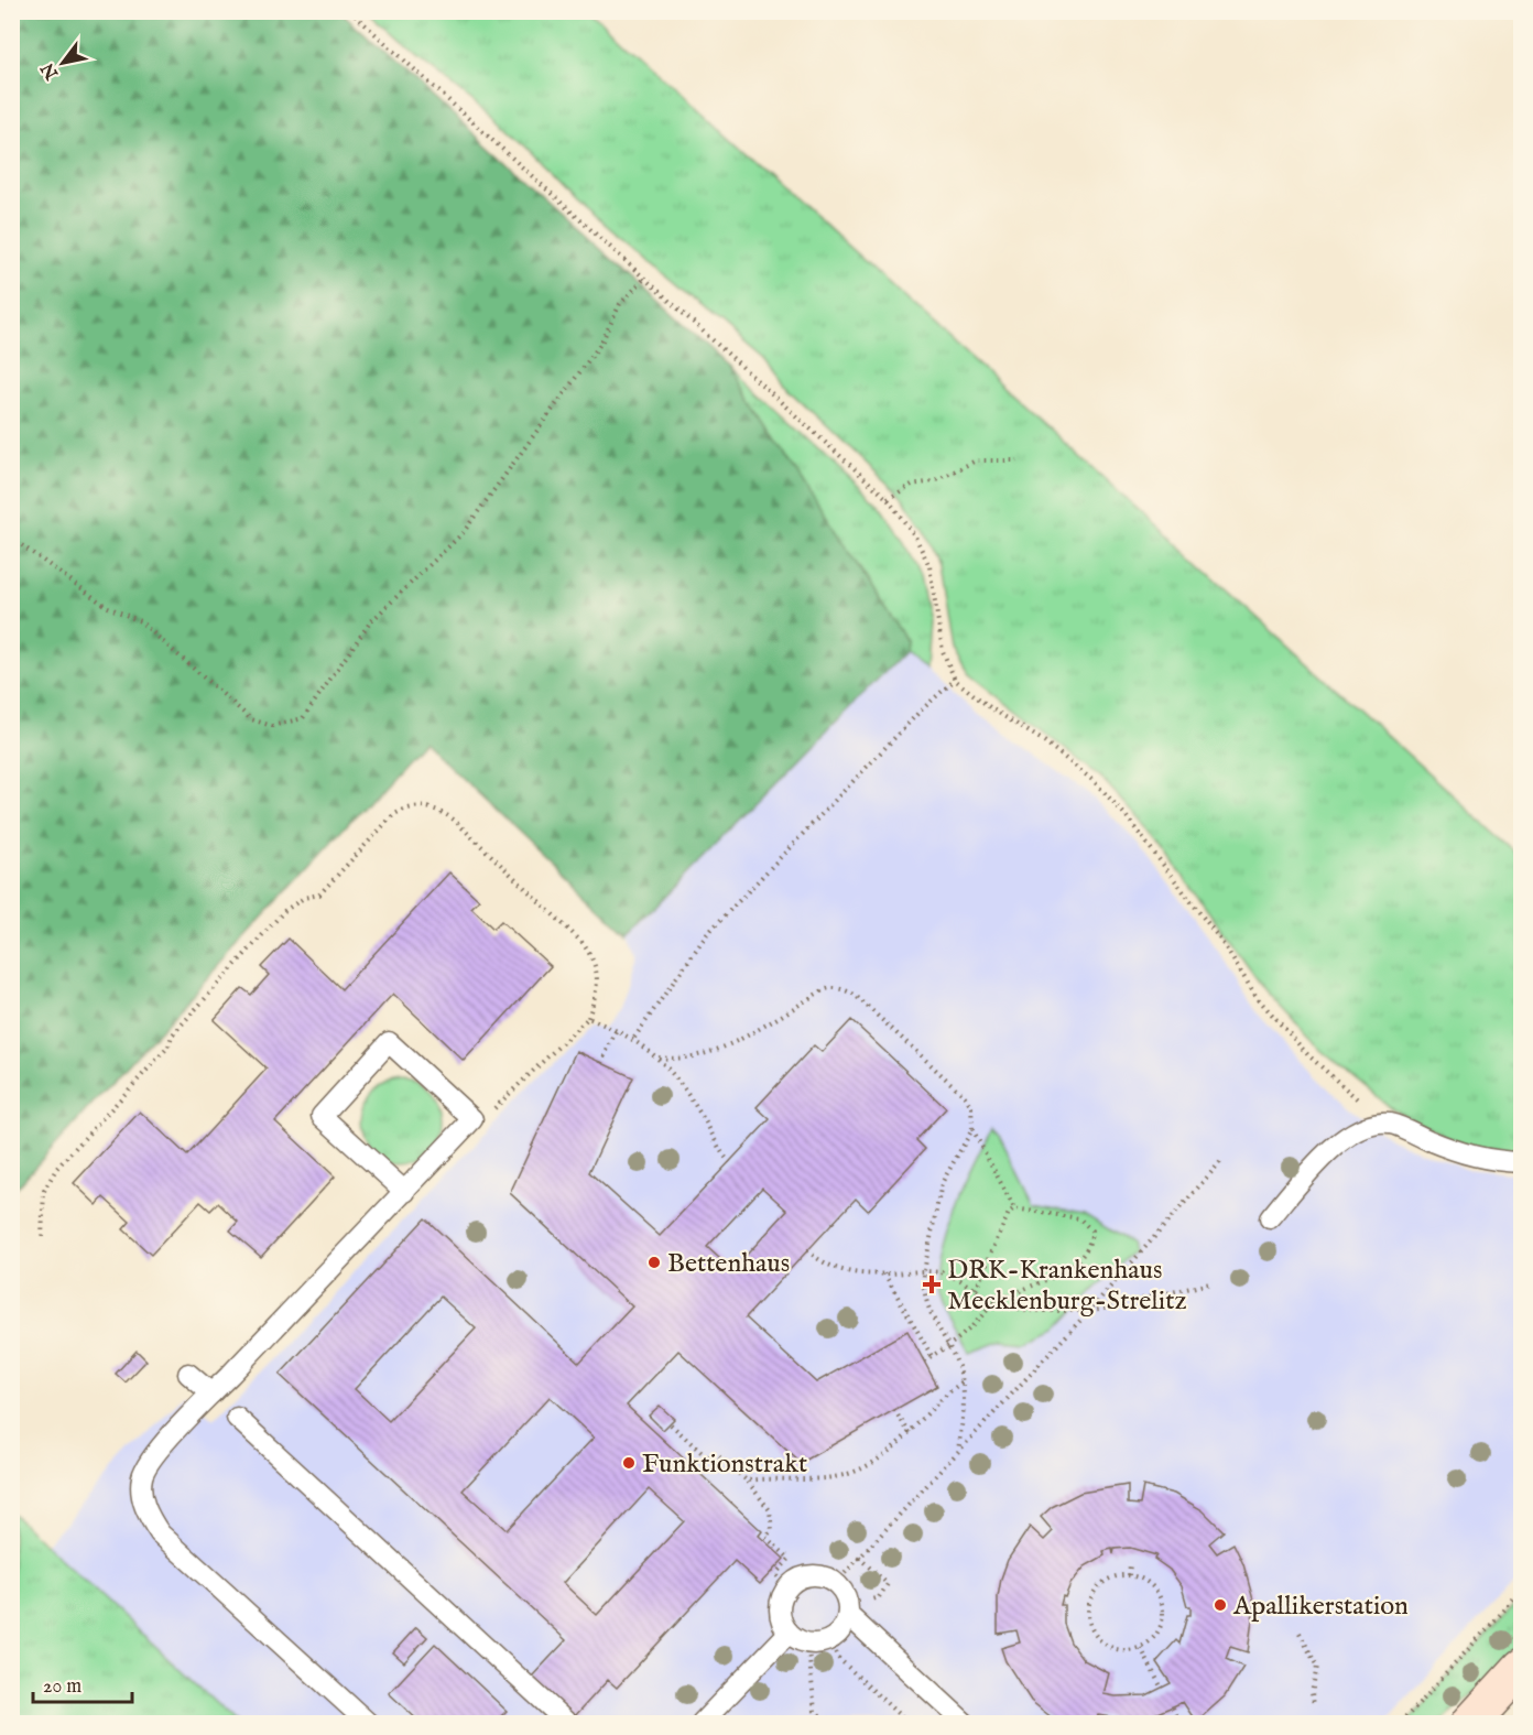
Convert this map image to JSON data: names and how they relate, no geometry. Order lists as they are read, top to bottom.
{
  "places": {
    "other": ["Bettenhaus", "Funktionstrakt", "Apallikerstation"],
    "health": ["DRK-Krankenhaus Mecklenburg-Strelitz"]
  },
  "scale_bar": "20 m",
  "north": "bottom left"
}
